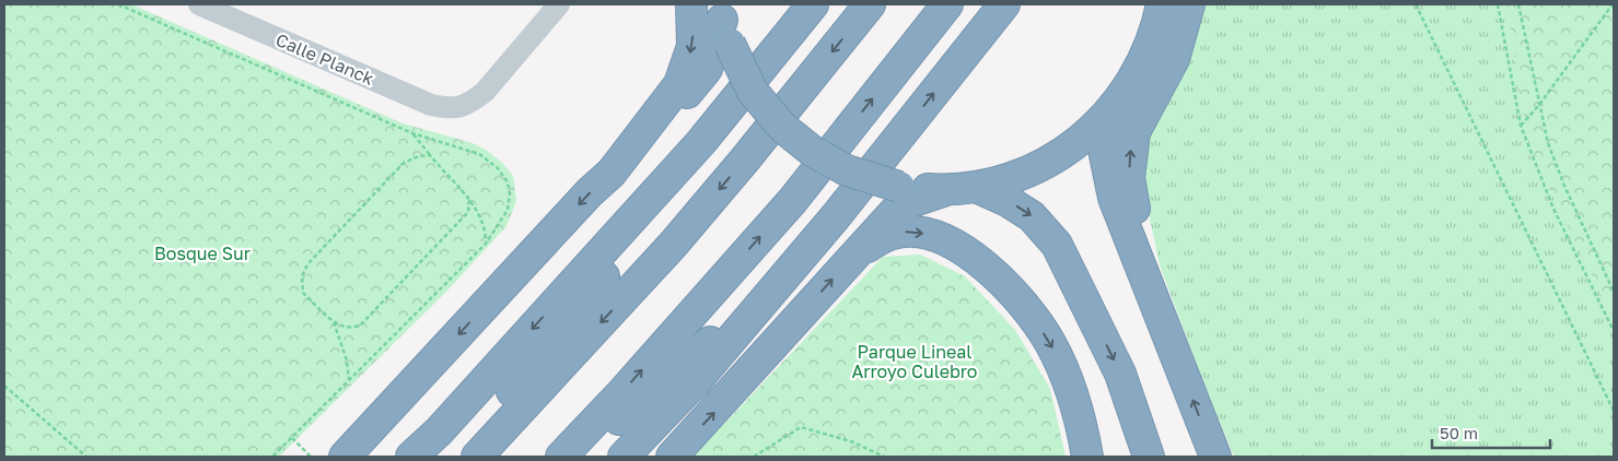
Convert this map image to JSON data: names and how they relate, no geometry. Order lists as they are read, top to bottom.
{
  "streets": {
    "street": ["Calle Planck"]
  },
  "parks": ["Bosque Sur", "Parque Lineal Arroyo Culebro"],
  "scale_bar": "50 m"
}
